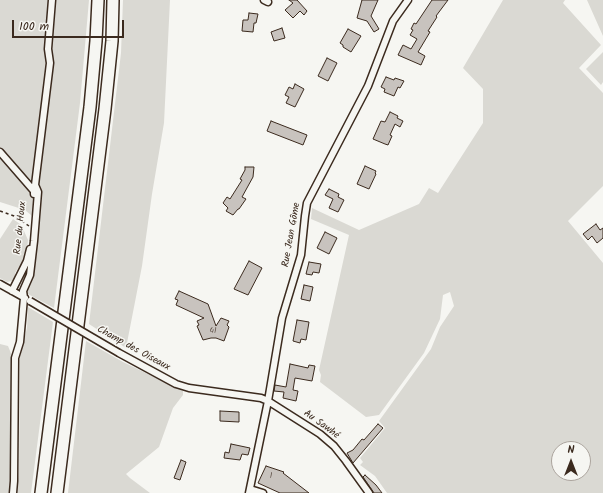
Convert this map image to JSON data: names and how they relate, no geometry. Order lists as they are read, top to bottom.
{
  "streets": {
    "street": [
      "Rue du Houx",
      "Rue Jean Gôme",
      "Champ des Oiseaux",
      "Au Sawhé"
    ]
  },
  "crossings": [
    ["Rue du Houx", "Champ des Oiseaux"],
    ["Rue Jean Gôme", "Champ des Oiseaux"],
    ["Rue Jean Gôme", "Au Sawhé"],
    ["Champ des Oiseaux", "Au Sawhé"]
  ],
  "house_numbers": ["41", "1"],
  "scale_bar": "100 m",
  "north": "top"
}
